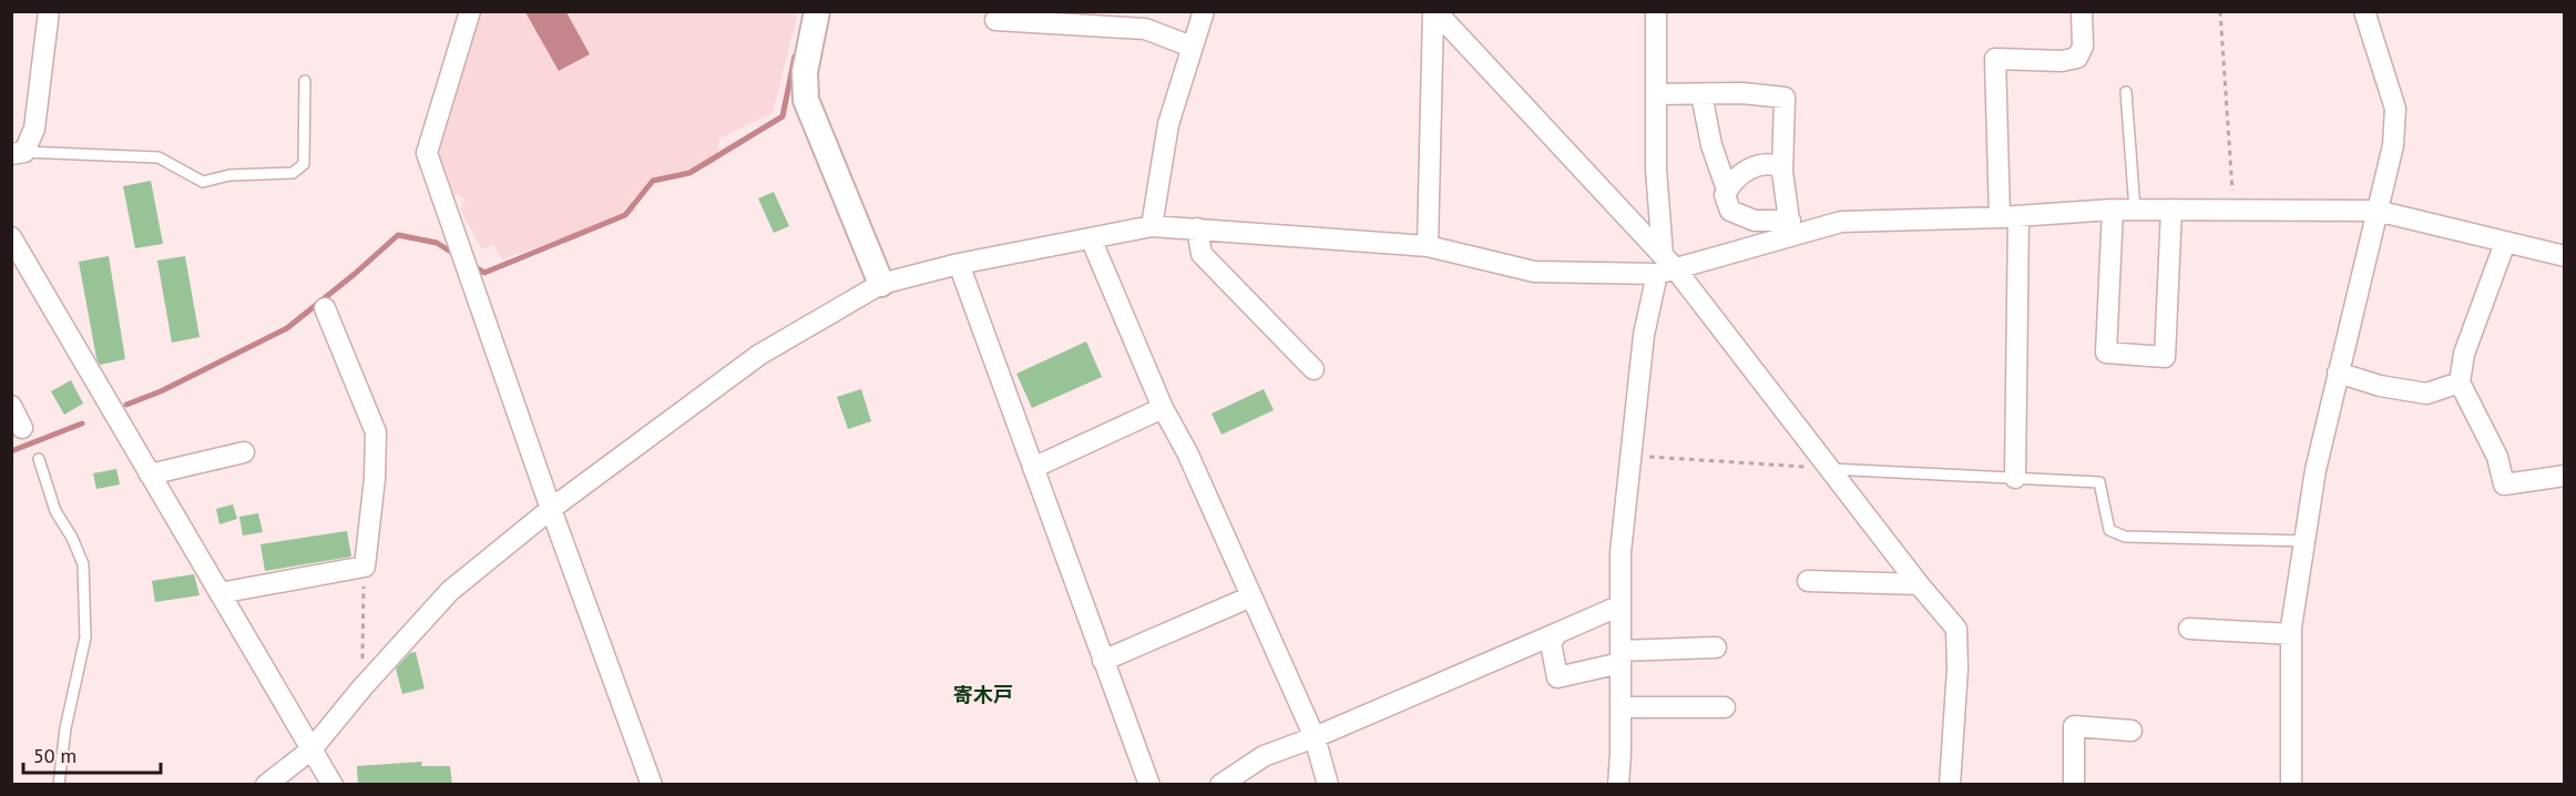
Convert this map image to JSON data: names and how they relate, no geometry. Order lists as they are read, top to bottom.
{
  "districts": ["寄木戸"],
  "scale_bar": "50 m"
}
